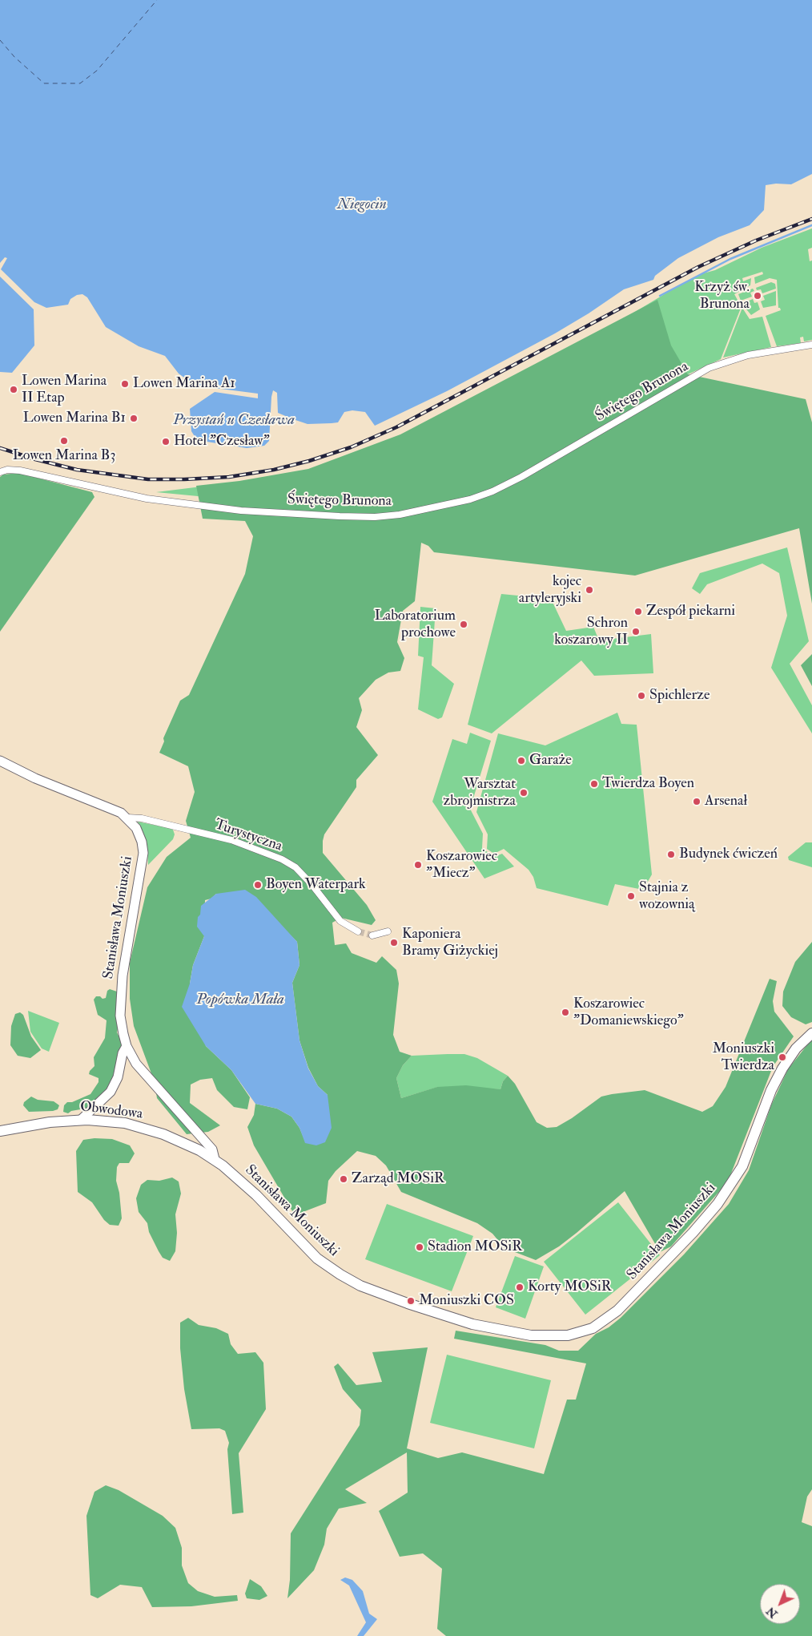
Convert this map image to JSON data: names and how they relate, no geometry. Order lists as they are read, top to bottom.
{
  "streets": {
    "main road": ["Stanisława Moniuszki", "Obwodowa"],
    "street": ["Świętego Brunona", "Turystyczna"]
  },
  "crossings": [
    ["Turystyczna", "Stanisława Moniuszki"],
    ["Stanisława Moniuszki", "Obwodowa"]
  ],
  "water": ["Niegocin", "Przystań u Czesława", "Popówka Mała"],
  "places": [
    "Krzyż św. Brunona",
    "Lowen Marina A1",
    "Lowen Marina II Etap",
    "Lowen Marina B1",
    "Lowen Marina B3",
    "Hotel \"Czesław\"",
    "kojec artyleryjski",
    "Zespół piekarni",
    "Laboratorium prochowe",
    "Schron koszarowy II",
    "Spichlerze",
    "Garaże",
    "Twierdza Boyen",
    "Warsztat zbrojmistrza",
    "Arsenał",
    "Budynek ćwiczeń",
    "Koszarowiec \"Miecz\"",
    "Boyen Waterpark",
    "Stajnia z wozownią",
    "Kaponiera Bramy Giżyckiej",
    "Koszarowiec \"Domaniewskiego\"",
    "Moniuszki Twierdza",
    "Zarząd MOSiR",
    "Stadion MOSiR",
    "Korty MOSiR",
    "Moniuszki COS"
  ],
  "north": "bottom left"
}
